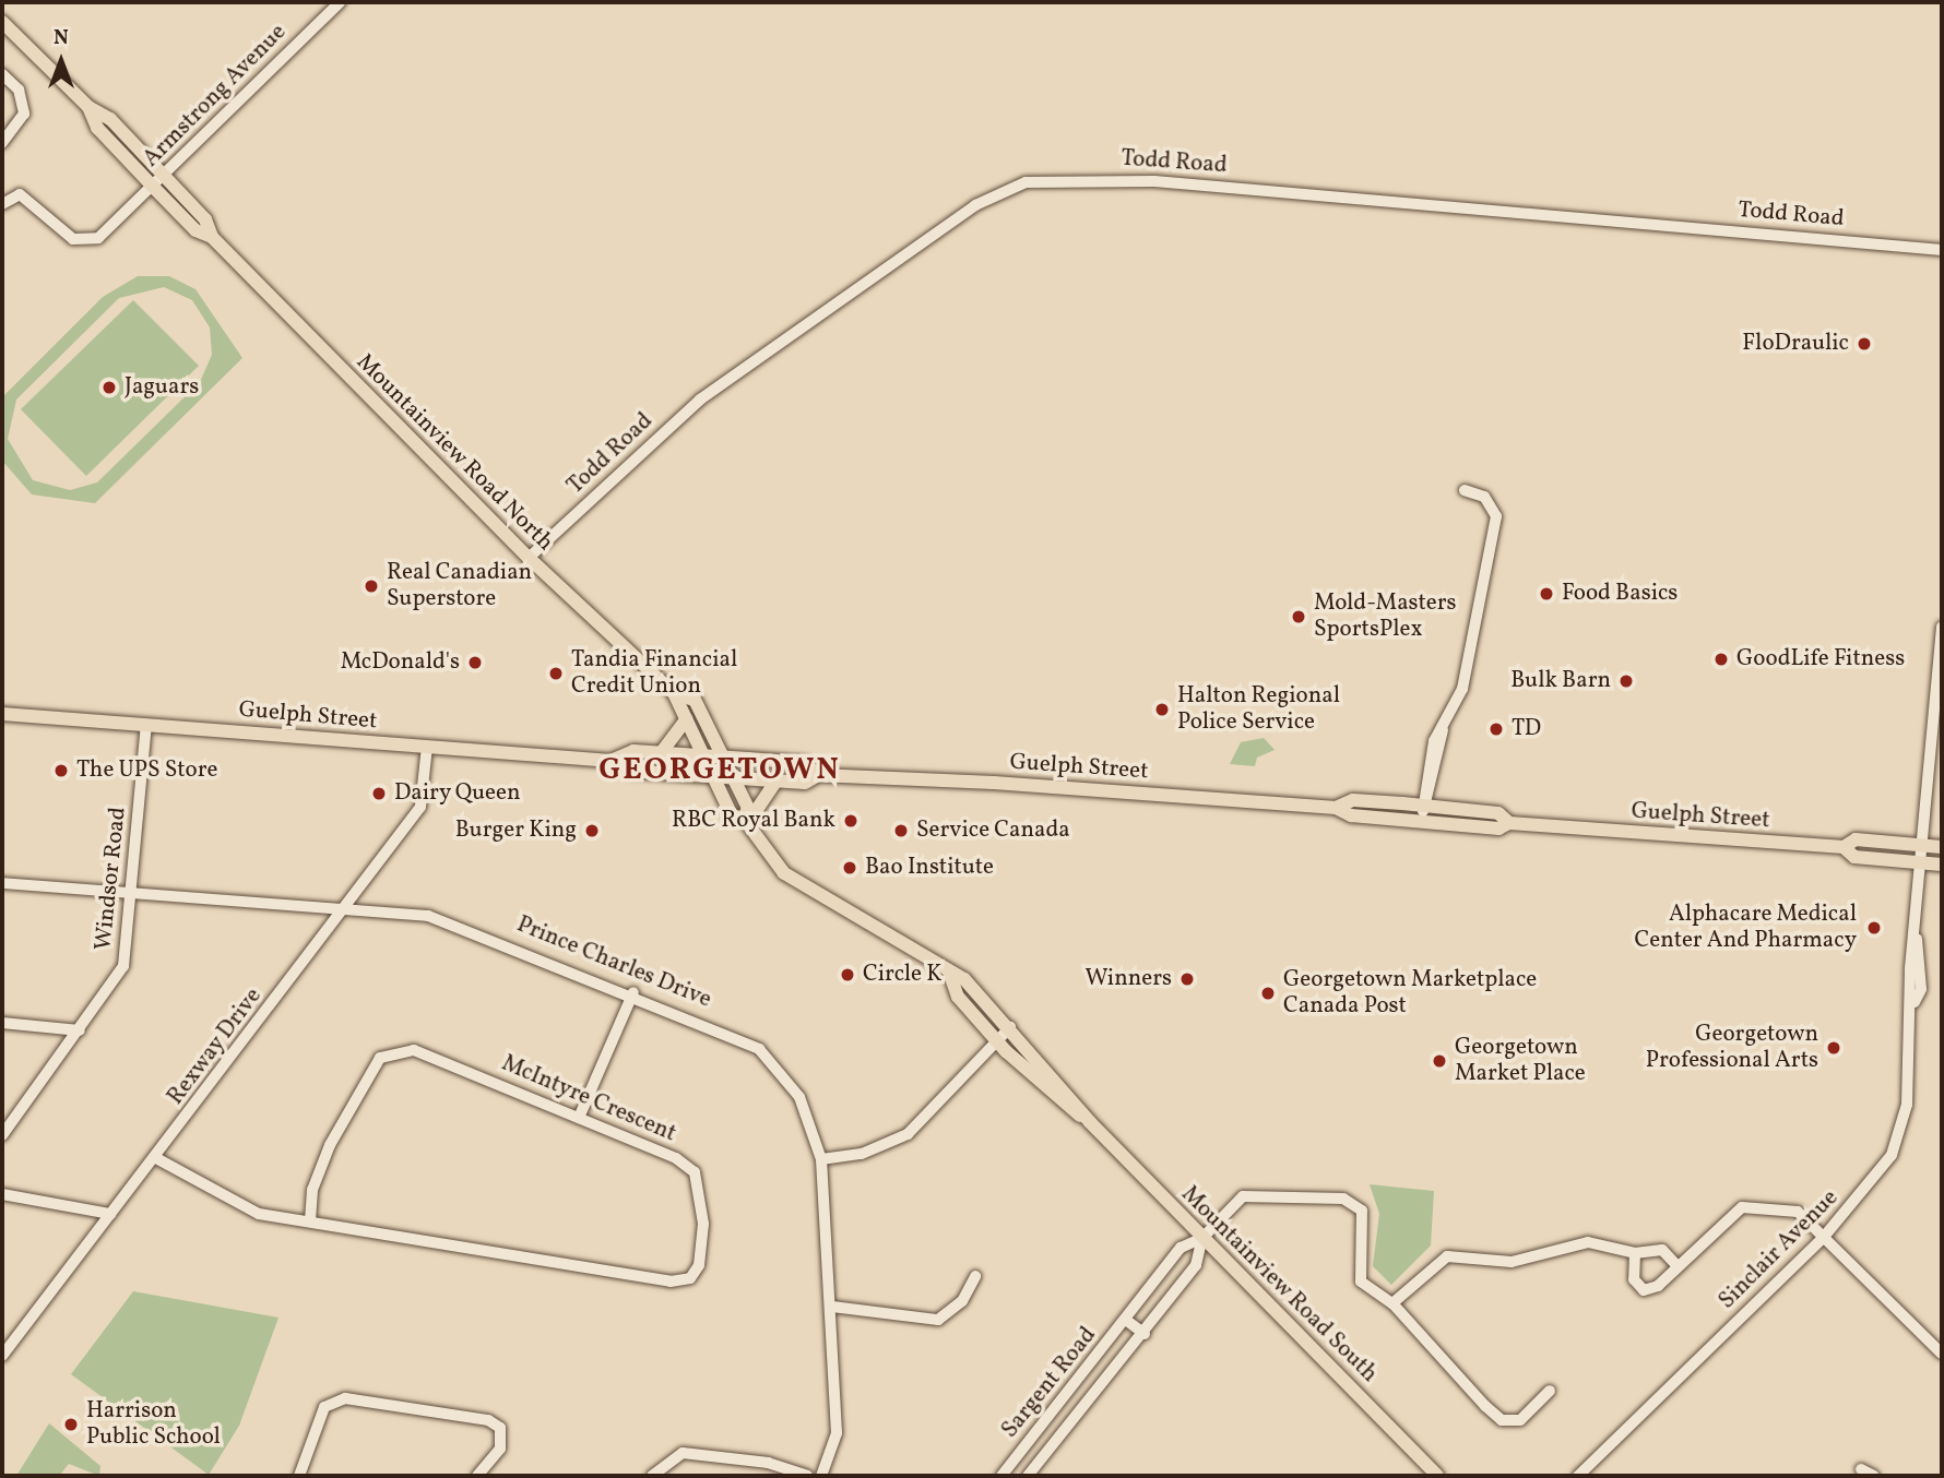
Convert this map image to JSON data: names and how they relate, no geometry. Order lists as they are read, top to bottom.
{
  "streets": {
    "main road": ["Mountainview Road North", "Guelph Street", "Mountainview Road South"],
    "street": [
      "Armstrong Avenue",
      "Todd Road",
      "Windsor Road",
      "Prince Charles Drive",
      "Rexway Drive",
      "McIntyre Crescent",
      "Sinclair Avenue",
      "Sargent Road"
    ]
  },
  "crossings": [
    ["Armstrong Avenue", "Mountainview Road North"],
    ["Todd Road", "Mountainview Road North"],
    ["Mountainview Road North", "Guelph Street"],
    ["Mountainview Road North", "Mountainview Road South"],
    ["Guelph Street", "Windsor Road"],
    ["Guelph Street", "Rexway Drive"],
    ["Guelph Street", "Sinclair Avenue"],
    ["Guelph Street", "Mountainview Road South"],
    ["Windsor Road", "Prince Charles Drive"],
    ["Prince Charles Drive", "Rexway Drive"],
    ["Rexway Drive", "McIntyre Crescent"],
    ["Mountainview Road South", "Sargent Road"]
  ],
  "districts": ["GEORGETOWN"],
  "places": [
    "FloDraulic",
    "Jaguars",
    "Real Canadian Superstore",
    "Food Basics",
    "Mold-Masters SportsPlex",
    "GoodLife Fitness",
    "McDonald's",
    "Tandia Financial Credit Union",
    "Bulk Barn",
    "Halton Regional Police Service",
    "TD",
    "The UPS Store",
    "Dairy Queen",
    "RBC Royal Bank",
    "Burger King",
    "Service Canada",
    "Bao Institute",
    "Alphacare Medical Center And Pharmacy",
    "Circle K",
    "Winners",
    "Georgetown Marketplace Canada Post",
    "Georgetown Professional Arts",
    "Georgetown Market Place",
    "Harrison Public School"
  ],
  "north": "top"
}
